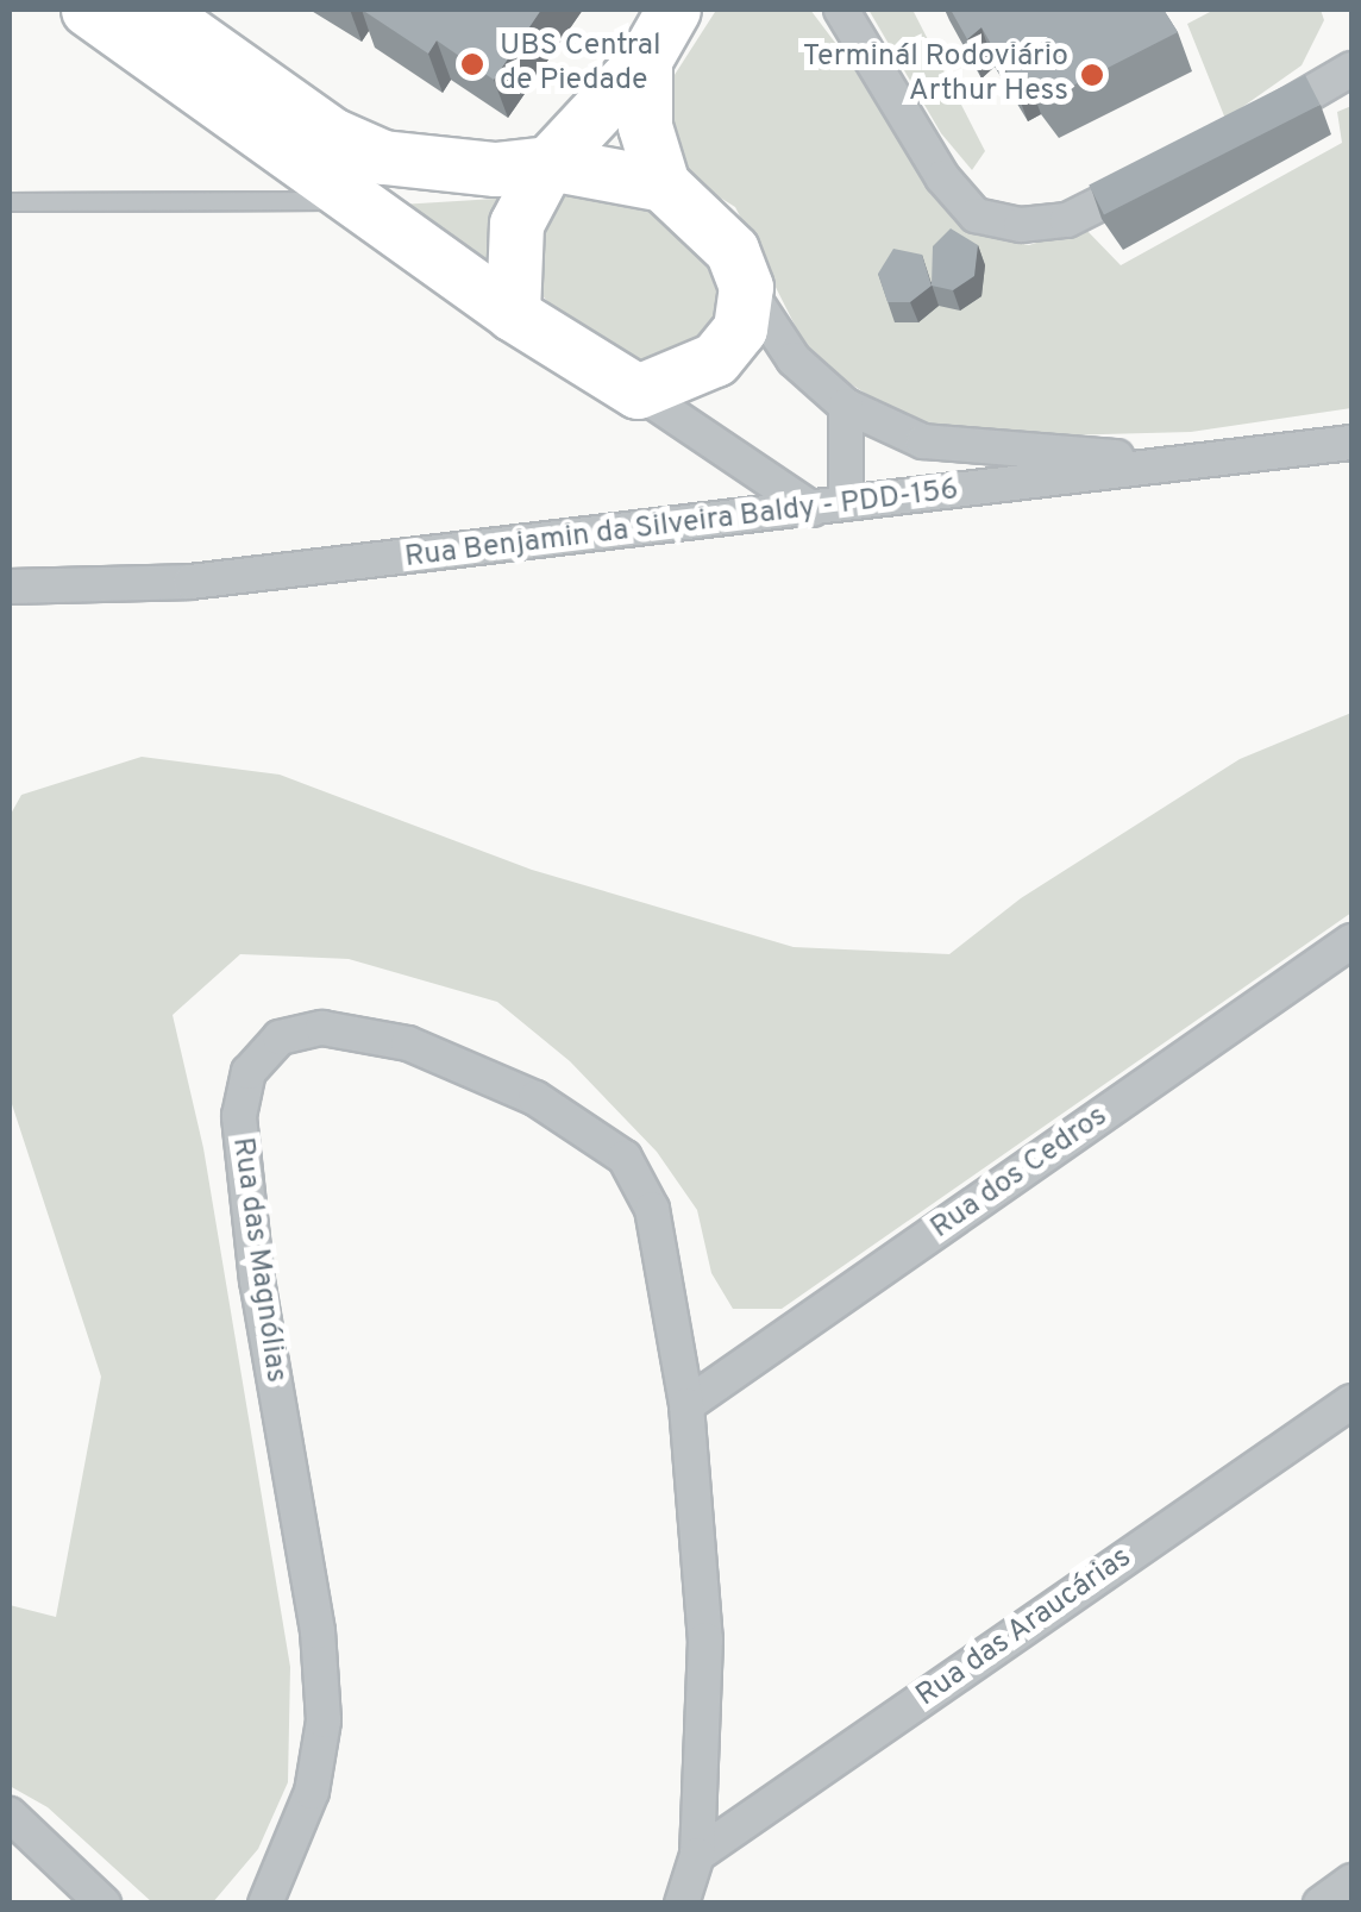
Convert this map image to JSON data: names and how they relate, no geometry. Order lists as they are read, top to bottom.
{
  "streets": {
    "street": [
      "Rua Benjamin da Silveira Baldy - PDD-156",
      "Rua dos Cedros",
      "Rua das Magnólias",
      "Rua das Araucárias"
    ]
  },
  "crossings": [
    ["Rua dos Cedros", "Rua das Magnólias"],
    ["Rua das Magnólias", "Rua das Araucárias"]
  ],
  "places": ["UBS Central de Piedade", "Terminál Rodoviário Arthur Hess"]
}
